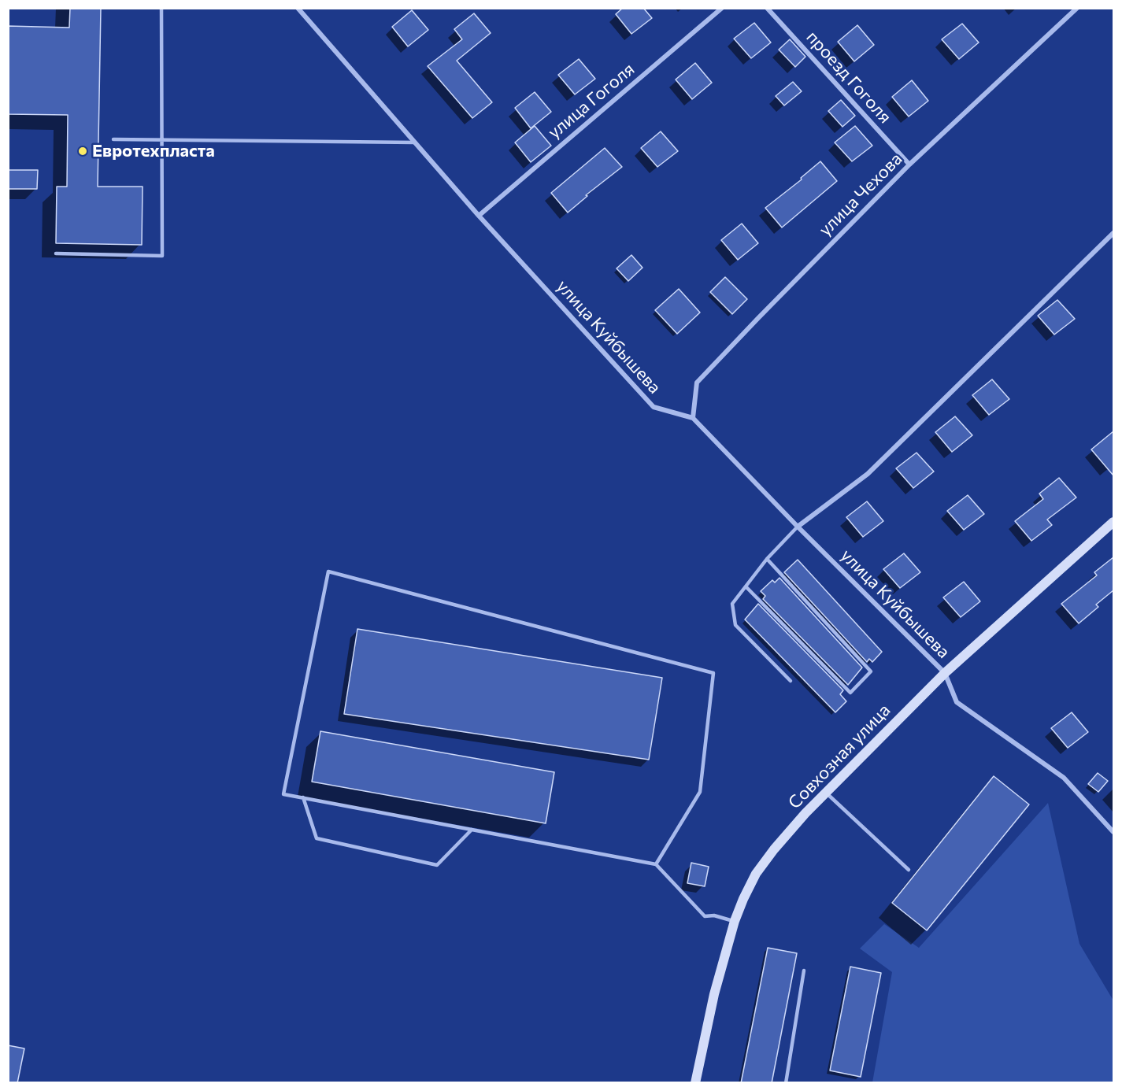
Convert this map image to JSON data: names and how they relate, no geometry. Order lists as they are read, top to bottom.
{
  "streets": {
    "street": [
      "проезд Гоголя",
      "улица Гоголя",
      "улица Чехова",
      "улица Куйбышева",
      "Совхозная улица"
    ]
  },
  "crossings": [
    ["проезд Гоголя", "улица Чехова"],
    ["улица Гоголя", "улица Куйбышева"],
    ["улица Чехова", "улица Куйбышева"],
    ["улица Куйбышева", "Совхозная улица"]
  ],
  "places": ["Евротехпласта"]
}
